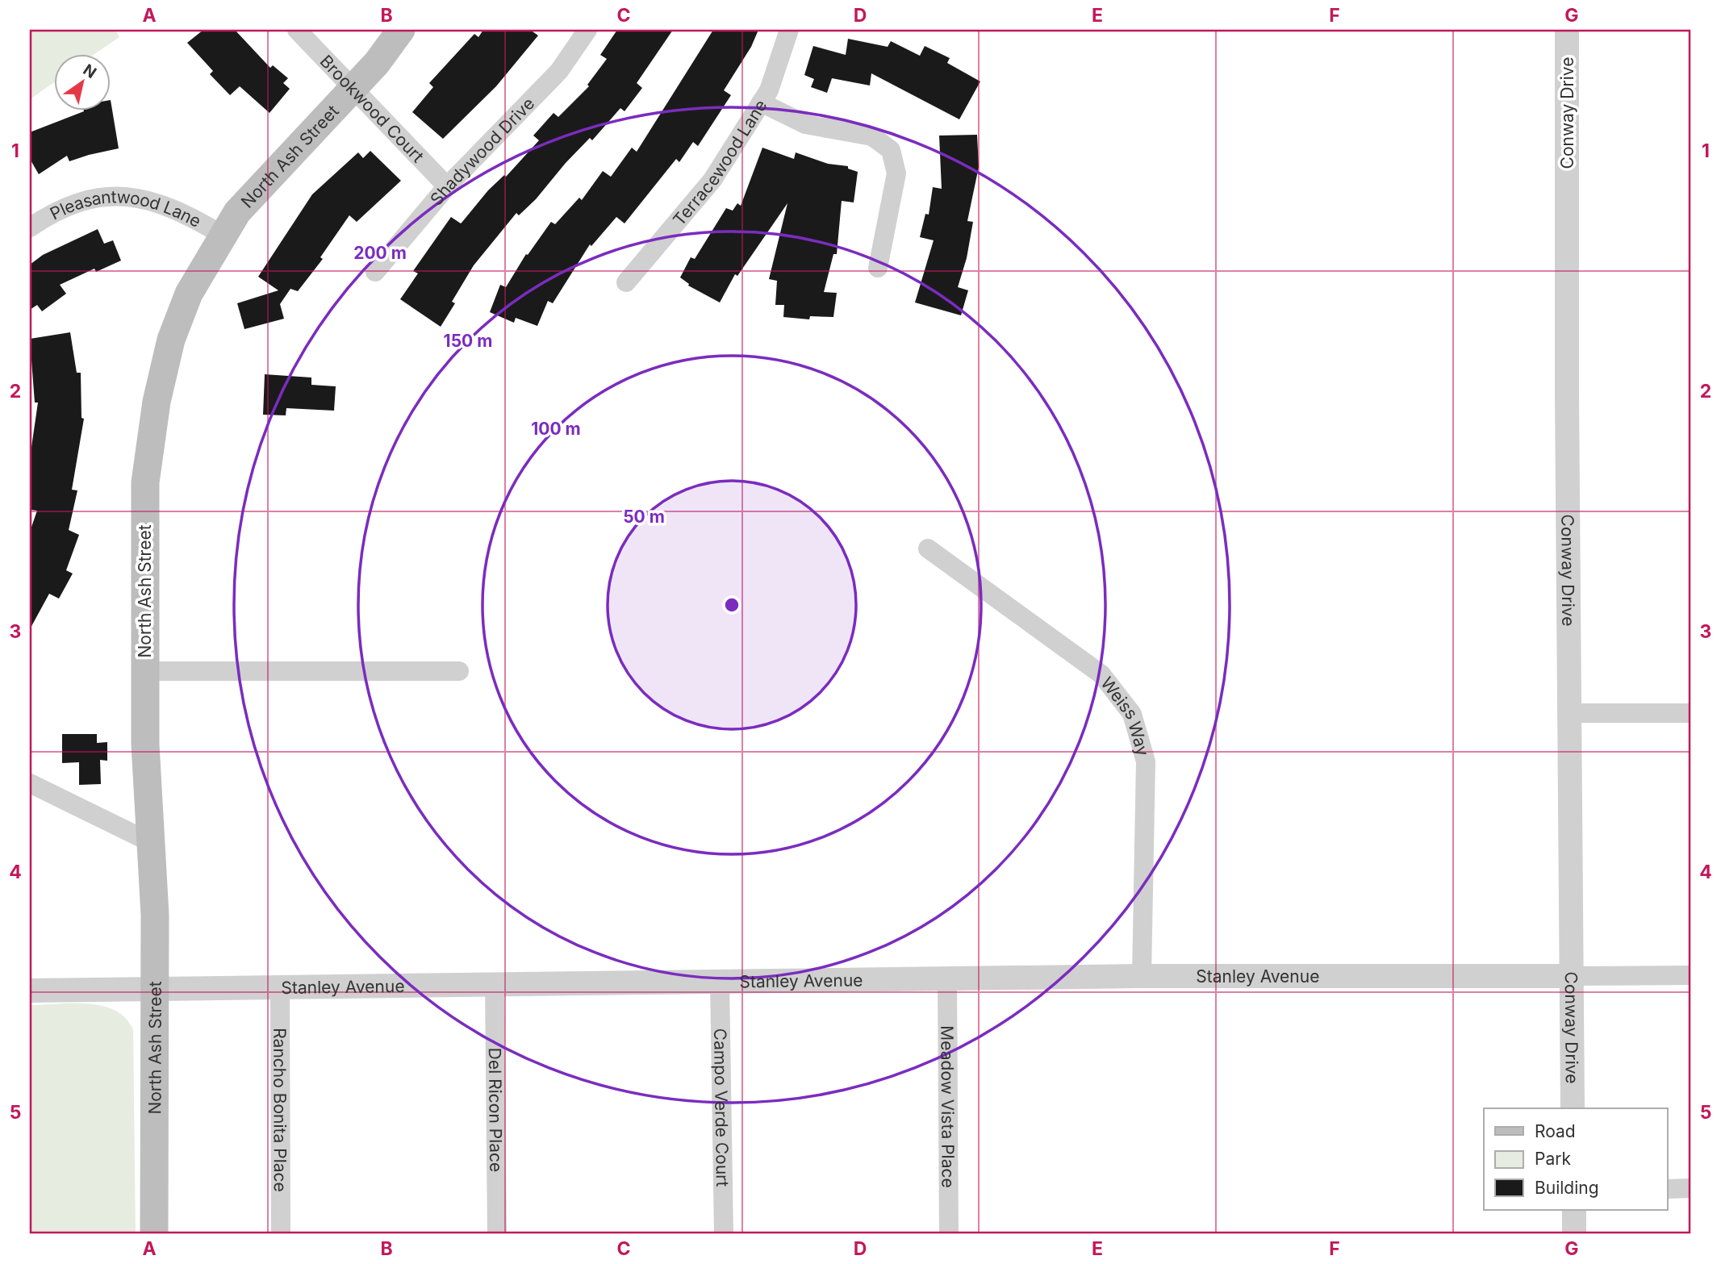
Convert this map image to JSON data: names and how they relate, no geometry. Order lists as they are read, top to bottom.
{
  "streets": {
    "main road": ["North Ash Street"],
    "street": [
      "Brookwood Court",
      "Conway Drive",
      "Shadywood Drive",
      "Terracewood Lane",
      "Pleasantwood Lane",
      "Weiss Way",
      "Stanley Avenue",
      "Meadow Vista Place",
      "Campo Verde Court",
      "Del Ricon Place",
      "Rancho Bonita Place"
    ]
  },
  "crossings": [
    ["Brookwood Court", "Shadywood Drive"],
    ["Brookwood Court", "North Ash Street"],
    ["Conway Drive", "Stanley Avenue"],
    ["North Ash Street", "Pleasantwood Lane"],
    ["North Ash Street", "Stanley Avenue"],
    ["Weiss Way", "Stanley Avenue"],
    ["Stanley Avenue", "Meadow Vista Place"],
    ["Stanley Avenue", "Campo Verde Court"],
    ["Stanley Avenue", "Del Ricon Place"],
    ["Stanley Avenue", "Rancho Bonita Place"]
  ],
  "legend": ["Road", "Park", "Building"],
  "north": "top right",
  "grid": {
    "columns": [
      "A",
      "B",
      "C",
      "D",
      "E",
      "F",
      "G"
    ],
    "rows": [
      "1",
      "2",
      "3",
      "4",
      "5"
    ]
  },
  "rings": [
    "200 m",
    "150 m",
    "100 m",
    "50 m"
  ]
}
